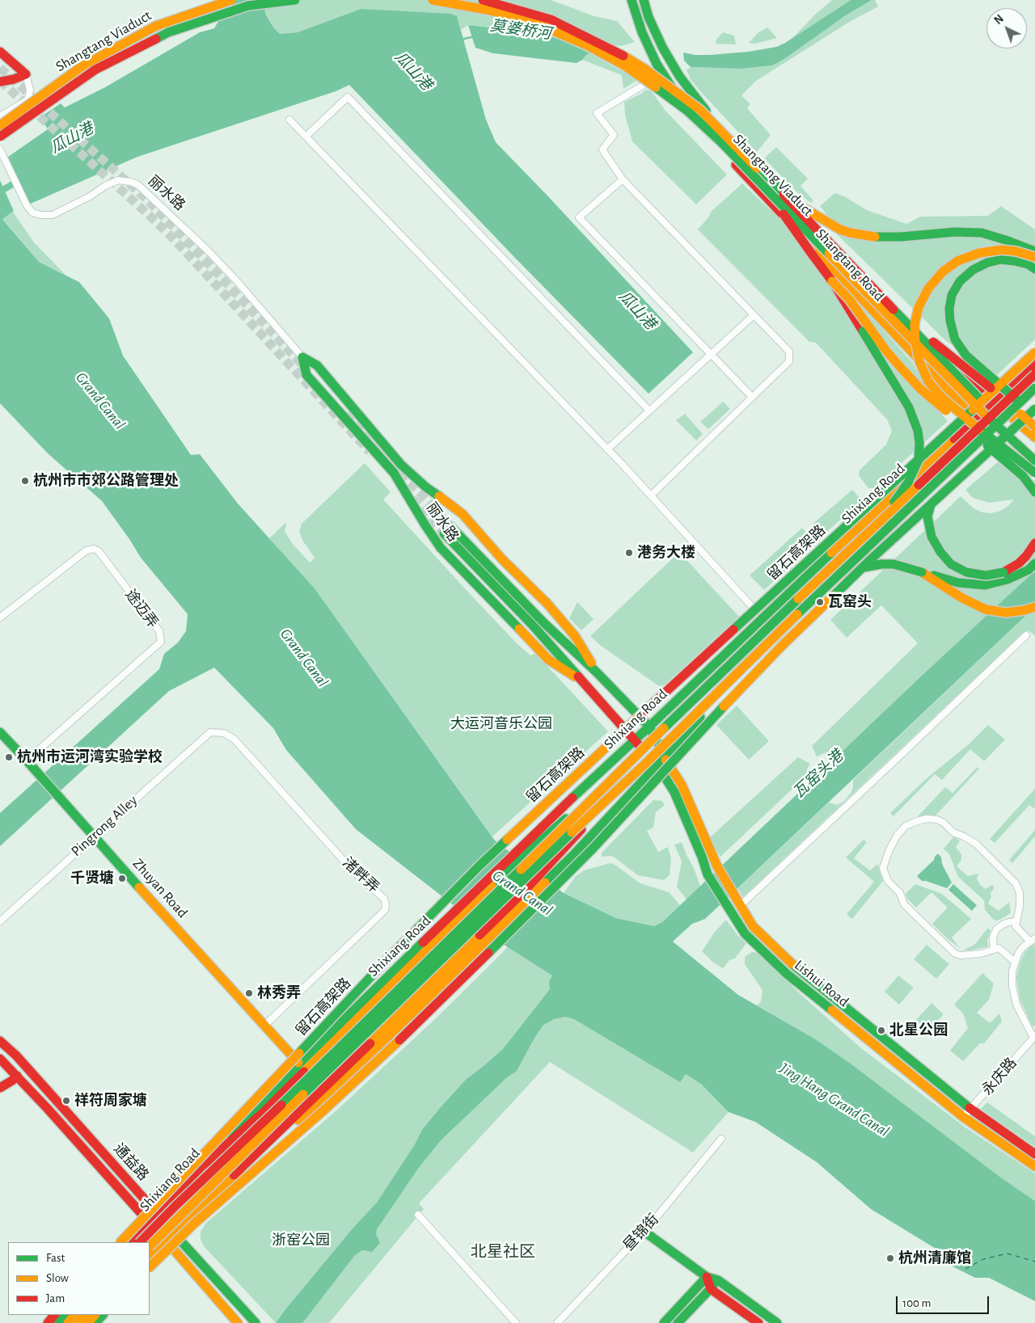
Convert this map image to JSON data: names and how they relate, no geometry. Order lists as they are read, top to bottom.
{
  "streets": {
    "main road": [
      "Shangtang Viaduct",
      "丽水路",
      "Shangtang Road",
      "Shixiang Road",
      "留石高架路",
      "Zhuyan Road",
      "Lishui Road",
      "通益路"
    ],
    "street": [
      "途迈弄",
      "Pingrong Alley",
      "渚畔弄",
      "永庆路",
      "昼锦街"
    ]
  },
  "crossings": [
    ["丽水路", "Shixiang Road"],
    ["丽水路", "Lishui Road"],
    ["Shangtang Road", "Shixiang Road"],
    ["Shixiang Road", "Zhuyan Road"],
    ["Shixiang Road", "通益路"],
    ["途迈弄", "Zhuyan Road"],
    ["Pingrong Alley", "渚畔弄"],
    ["Pingrong Alley", "Zhuyan Road"],
    ["渚畔弄", "Zhuyan Road"],
    ["Lishui Road", "永庆路"]
  ],
  "districts": ["北星社区"],
  "water": [
    "莫婆桥河",
    "瓜山港",
    "Grand Canal",
    "瓦窑头港",
    "Jing Hang Grand Canal"
  ],
  "parks": ["大运河音乐公园", "浙窑公园"],
  "places": [
    "杭州市市郊公路管理处",
    "港务大楼",
    "瓦窑头",
    "杭州市运河湾实验学校",
    "千贤塘",
    "林秀弄",
    "北星公园",
    "祥符周家塘",
    "杭州清廉馆"
  ],
  "legend": ["Fast", "Slow", "Jam"],
  "scale_bar": "100 m",
  "north": "top left"
}
